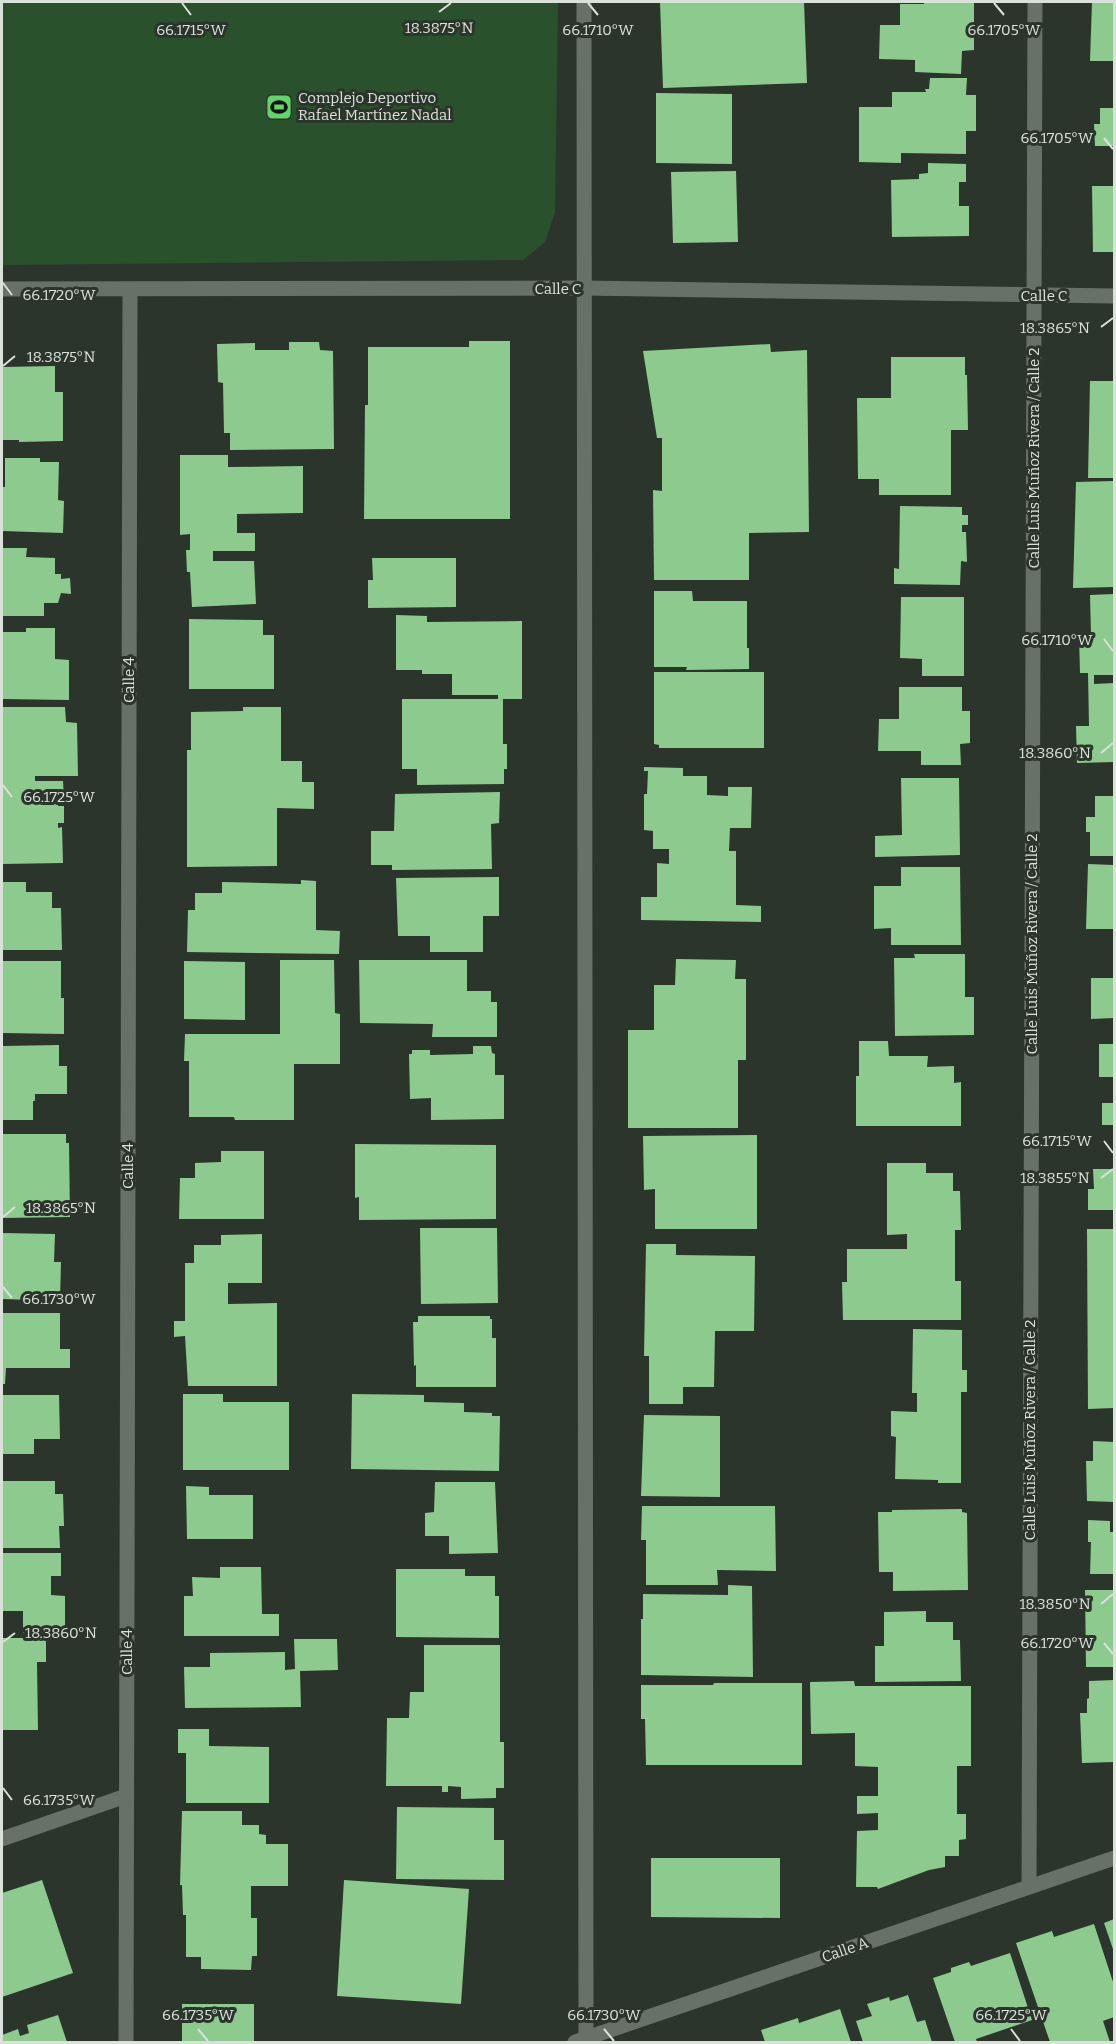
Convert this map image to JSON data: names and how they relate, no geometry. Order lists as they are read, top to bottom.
{
  "streets": {
    "street": [
      "Calle C",
      "Calle Luis Muñoz Rivera / Calle 2",
      "Calle 4",
      "Calle A"
    ]
  },
  "crossings": [
    ["Calle C", "Calle Luis Muñoz Rivera / Calle 2"],
    ["Calle C", "Calle 4"],
    ["Calle Luis Muñoz Rivera / Calle 2", "Calle A"]
  ],
  "places": {
    "sports": ["Complejo Deportivo Rafael Martínez Nadal"]
  },
  "coordinates": [
    "18.3875°N",
    "66.1715°W",
    "66.1710°W",
    "66.1705°W",
    "66.1720°W",
    "18.3865°N",
    "18.3860°N",
    "66.1725°W",
    "18.3855°N",
    "66.1730°W",
    "18.3850°N",
    "66.1735°W"
  ]
}
